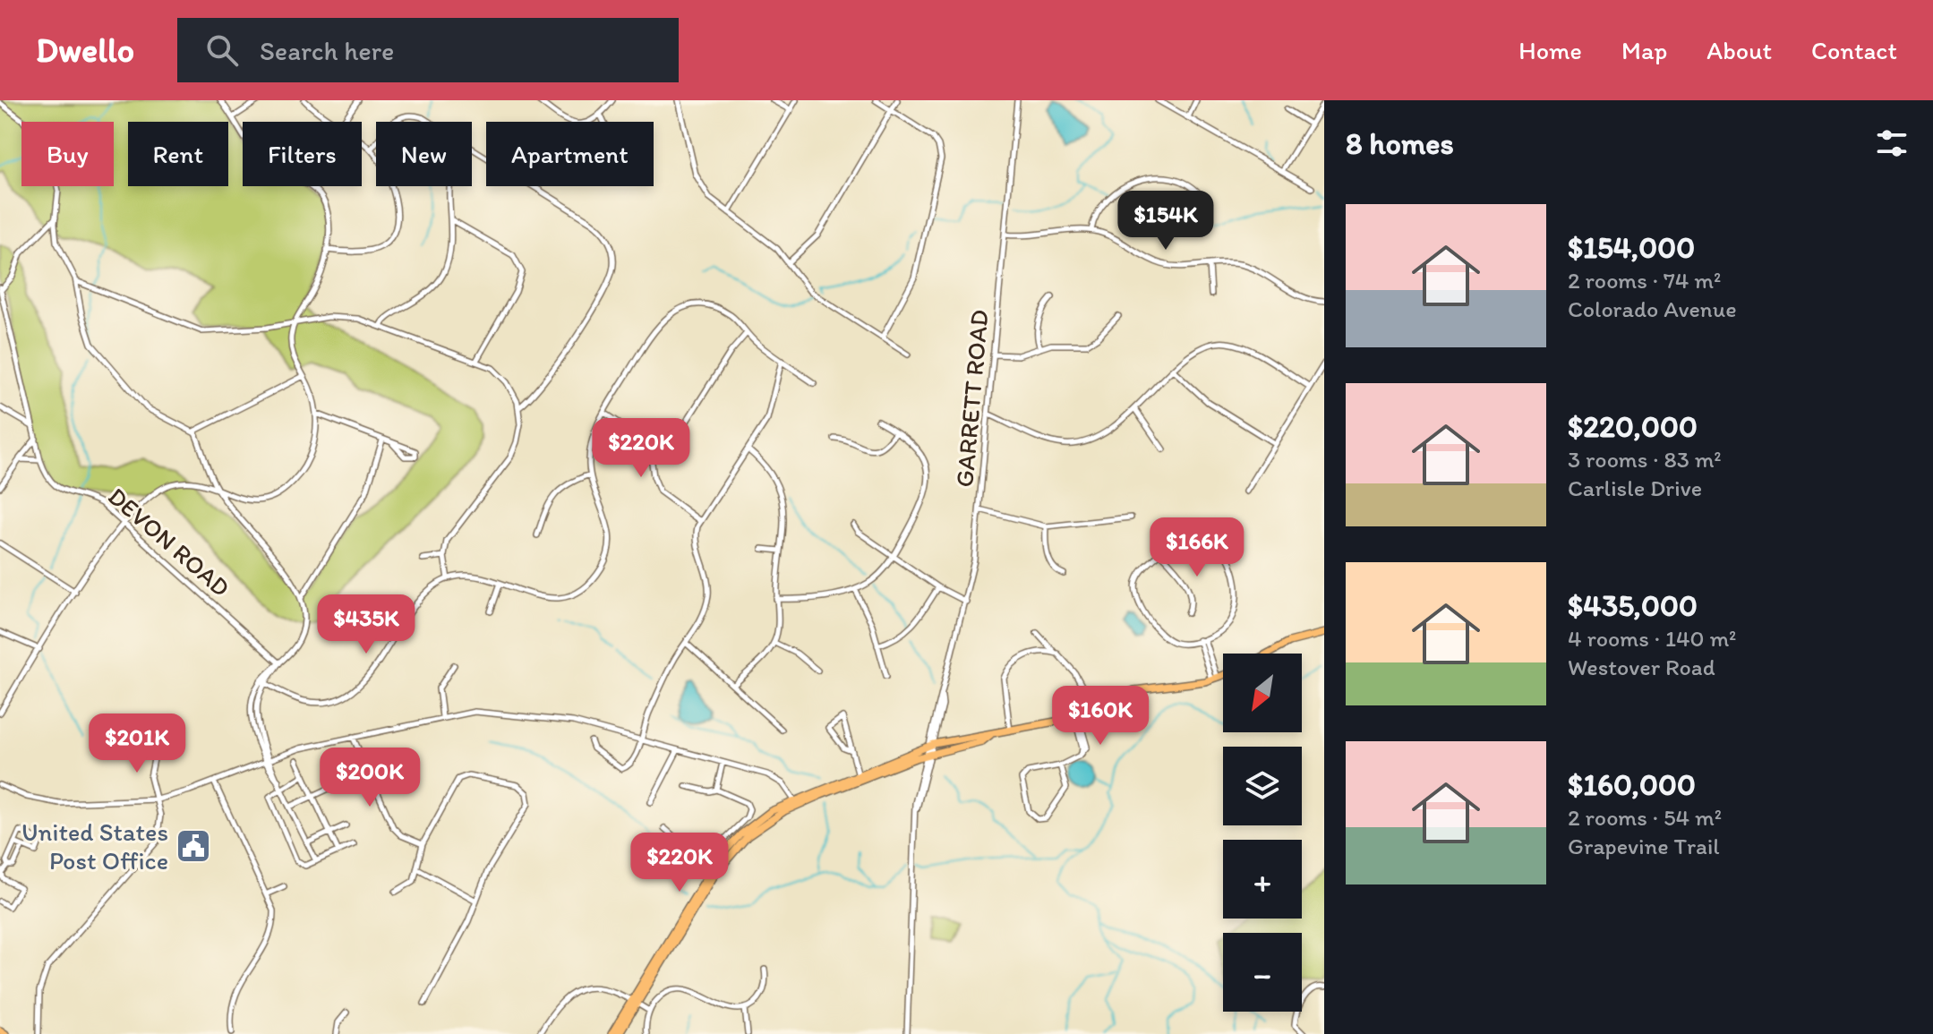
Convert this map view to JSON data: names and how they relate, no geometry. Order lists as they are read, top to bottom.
{
  "streets": {
    "street": ["GARRETT ROAD", "DEVON ROAD"]
  },
  "places": {
    "public building": ["United States Post Office"]
  },
  "north": "bottom left",
  "page": {
    "header": "Dwello",
    "search": "Search here",
    "nav": [
      "Home",
      "Map",
      "About",
      "Contact"
    ],
    "heading": "8 homes",
    "chip": [
      "Buy",
      "Rent",
      "Filters",
      "New",
      "Apartment"
    ],
    "list": [
      {
        "name": "$154,000",
        "note": "2 rooms · 74 m² · Colorado Avenue"
      },
      {
        "name": "$220,000",
        "note": "3 rooms · 83 m² · Carlisle Drive"
      },
      {
        "name": "$435,000",
        "note": "4 rooms · 140 m² · Westover Road"
      },
      {
        "name": "$160,000",
        "note": "2 rooms · 54 m² · Grapevine Trail"
      }
    ],
    "price": [
      "$154K",
      "$220K",
      "$166K",
      "$435K",
      "$160K",
      "$201K",
      "$200K",
      "$220K"
    ],
    "map_buttons": ["+", "−"]
  }
}
